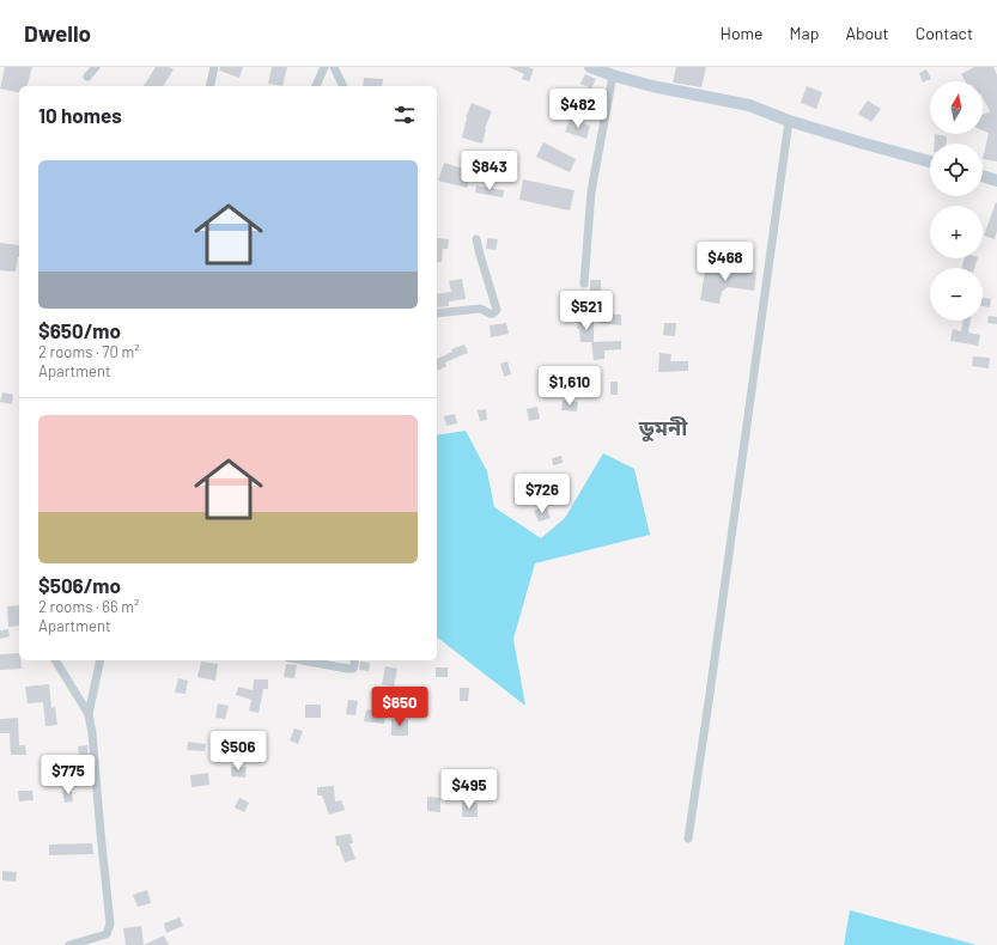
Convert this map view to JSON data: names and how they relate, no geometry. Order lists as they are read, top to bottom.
{
  "districts": ["ডুমনী"],
  "north": "top",
  "page": {
    "header": "Dwello",
    "nav": [
      "Home",
      "Map",
      "About",
      "Contact"
    ],
    "map_buttons": ["+", "−"],
    "heading": "10 homes",
    "price": [
      "$482",
      "$843",
      "$468",
      "$521",
      "$1,610",
      "$726",
      "$650",
      "$506",
      "$775",
      "$495"
    ],
    "list": [
      {
        "name": "$650/mo",
        "note": "2 rooms · 70 m² · Apartment"
      },
      {
        "name": "$506/mo",
        "note": "2 rooms · 66 m² · Apartment"
      }
    ]
  }
}
